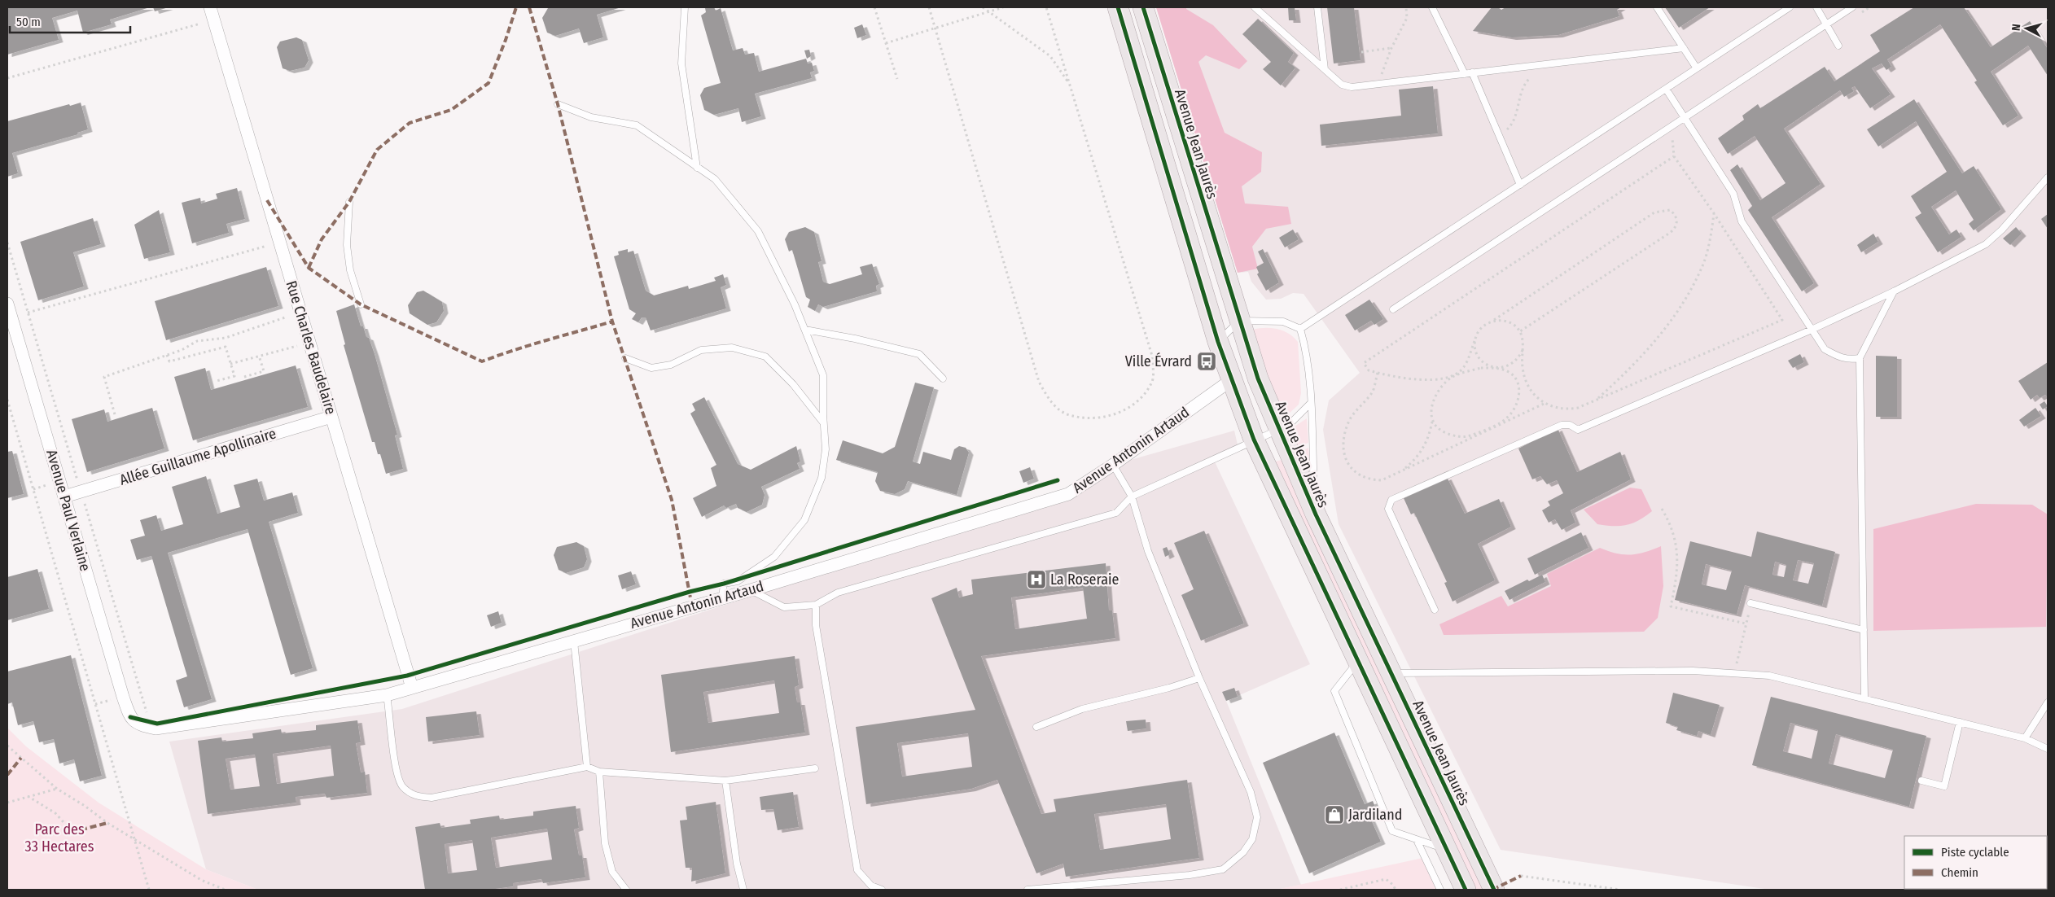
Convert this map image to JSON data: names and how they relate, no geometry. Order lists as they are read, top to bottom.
{
  "streets": {
    "main road": ["Avenue Jean Jaurès"],
    "street": [
      "Rue Charles Baudelaire",
      "Avenue Antonin Artaud",
      "Allée Guillaume Apollinaire",
      "Avenue Paul Verlaine"
    ]
  },
  "crossings": [
    ["Rue Charles Baudelaire", "Avenue Antonin Artaud"],
    ["Rue Charles Baudelaire", "Allée Guillaume Apollinaire"],
    ["Avenue Antonin Artaud", "Avenue Paul Verlaine"],
    ["Allée Guillaume Apollinaire", "Avenue Paul Verlaine"]
  ],
  "parks": ["Parc des 33 Hectares"],
  "places": {
    "bus stop": ["Ville Évrard"],
    "hospital": ["La Roseraie"],
    "shop": ["Jardiland"]
  },
  "legend": ["Piste cyclable", "Chemin"],
  "scale_bar": "50 m",
  "north": "left"
}
